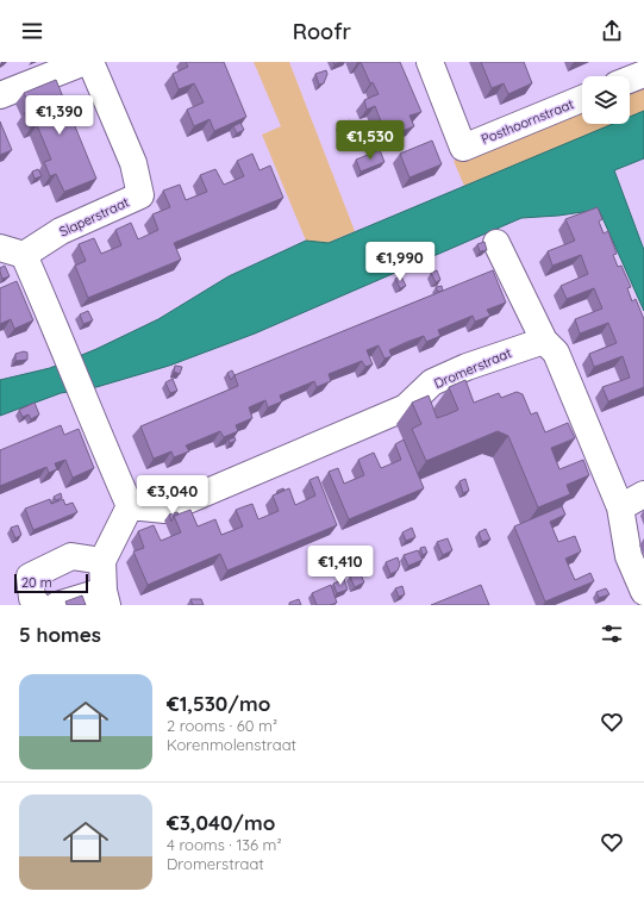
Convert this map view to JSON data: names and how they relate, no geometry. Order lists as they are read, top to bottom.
{
  "streets": {
    "street": ["Posthoornstraat", "Slaperstraat", "Dromerstraat"]
  },
  "crossings": [
    ["Slaperstraat", "Dromerstraat"]
  ],
  "scale_bar": "20 m",
  "page": {
    "header": "Roofr",
    "price": [
      "€1,390",
      "€1,530",
      "€1,990",
      "€3,040",
      "€1,410"
    ],
    "scale": "20 m",
    "heading": "5 homes",
    "list": [
      {
        "name": "€1,530/mo",
        "note": "2 rooms · 60 m² · Korenmolenstraat"
      },
      {
        "name": "€3,040/mo",
        "note": "4 rooms · 136 m² · Dromerstraat"
      }
    ]
  }
}
